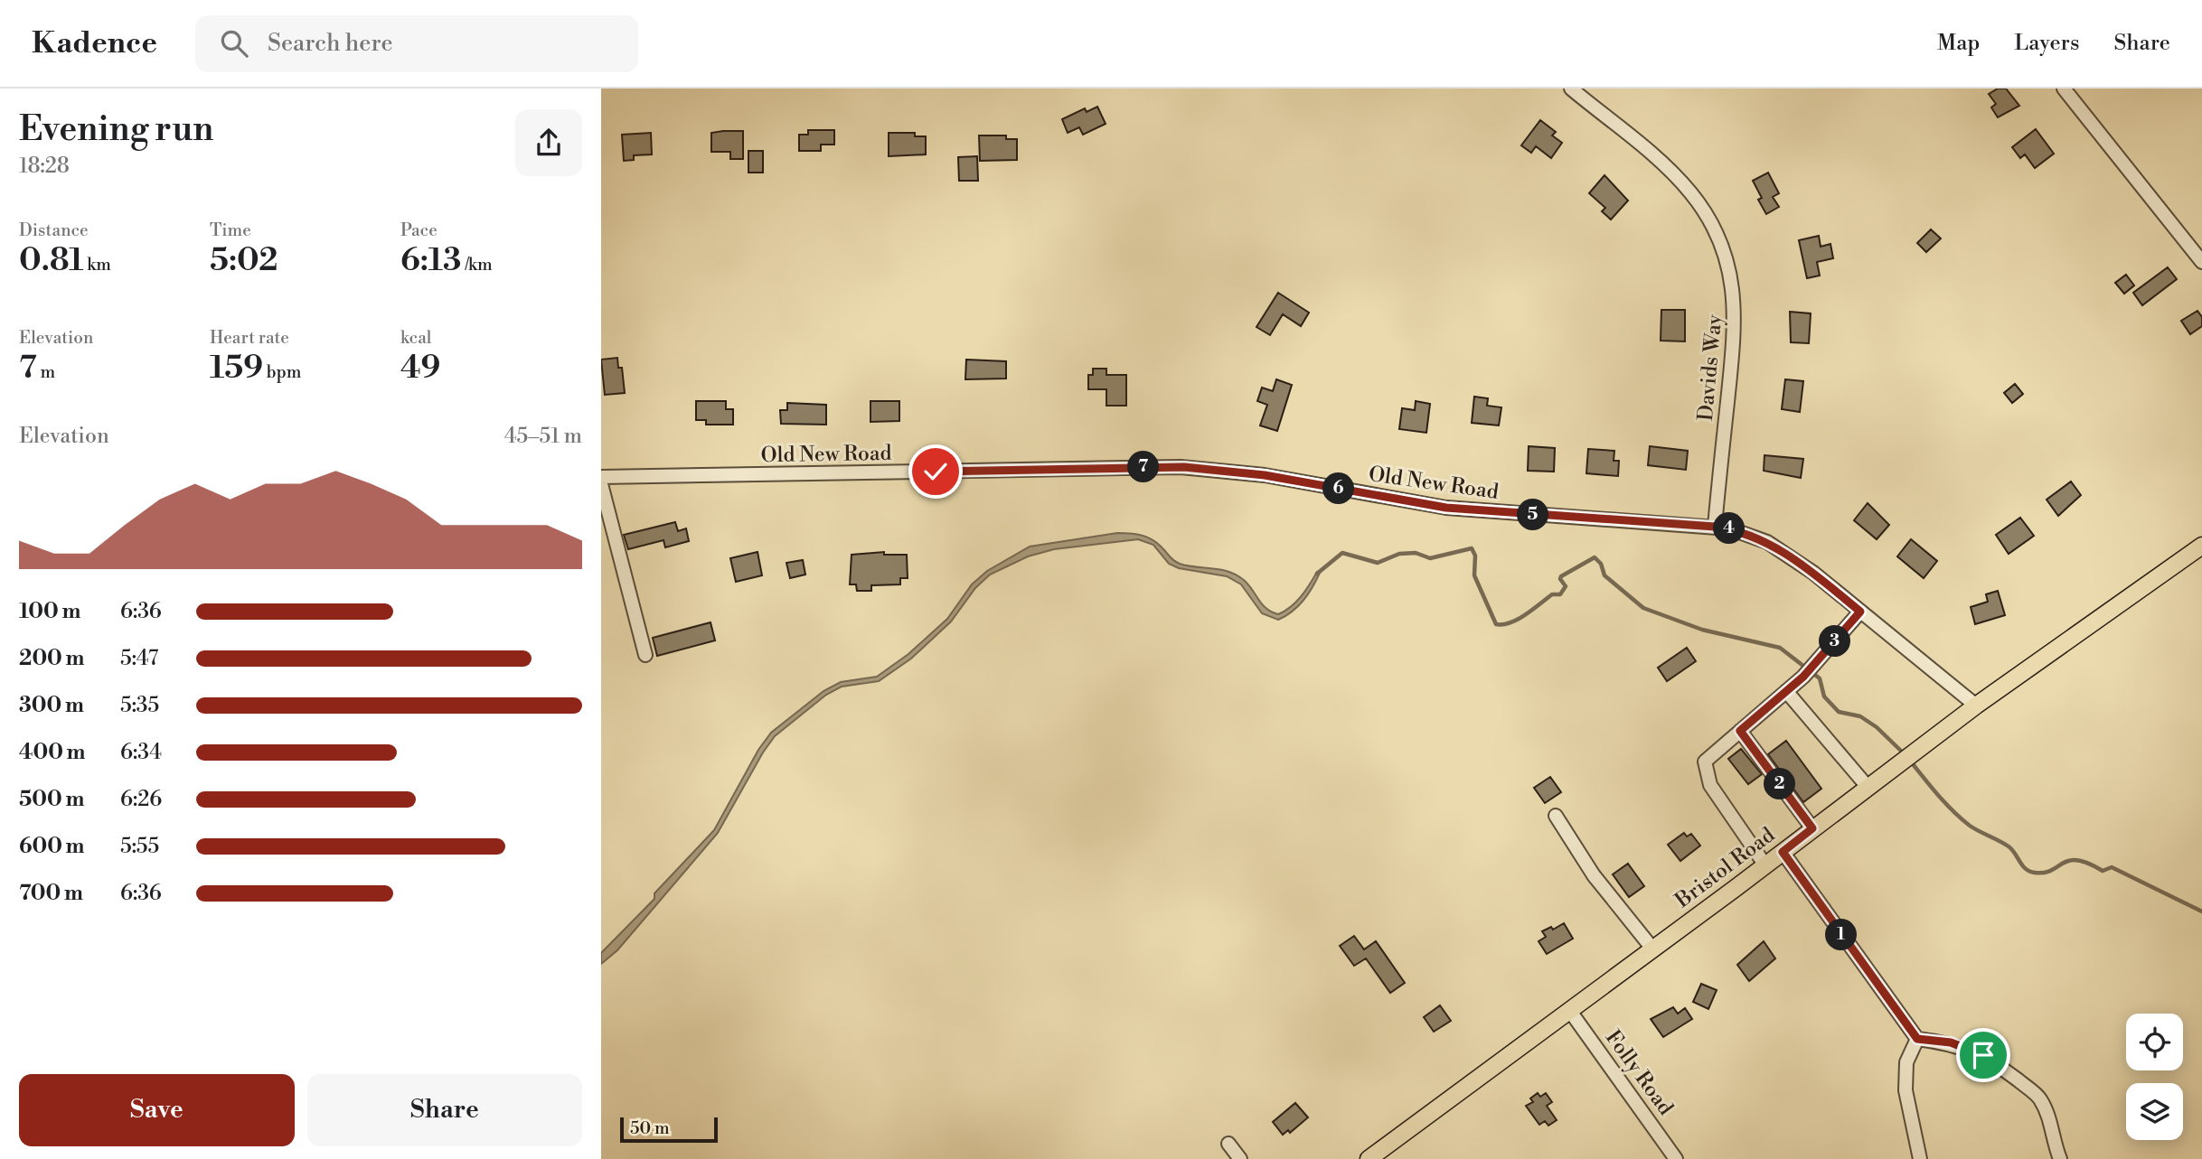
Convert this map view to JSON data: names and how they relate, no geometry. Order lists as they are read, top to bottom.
{
  "streets": {
    "main road": ["Bristol Road"],
    "street": ["Davids Way", "Old New Road", "Folly Road"]
  },
  "crossings": [
    ["Davids Way", "Old New Road"],
    ["Old New Road", "Bristol Road"],
    ["Bristol Road", "Folly Road"]
  ],
  "scale_bar": "50 m",
  "page": {
    "header": "Kadence",
    "search": "Search here",
    "nav": ["Map", "Layers", "Share"],
    "heading": ["Evening run", "18:28"],
    "stats": [
      ["Distance", "0.81 km"],
      ["Time", "5:02"],
      ["Pace", "6:13 /km"],
      ["Elevation", "7 m"],
      ["Heart rate", "159 bpm"],
      ["kcal", "49"]
    ],
    "chart": ["Elevation", "45–51 m"],
    "pins": [
      "7",
      "6",
      "5",
      "4",
      "3",
      "2",
      "1"
    ],
    "list": [
      {
        "name": "100 m",
        "note": "6:36"
      },
      {
        "name": "200 m",
        "note": "5:47"
      },
      {
        "name": "300 m",
        "note": "5:35"
      },
      {
        "name": "400 m",
        "note": "6:34"
      },
      {
        "name": "500 m",
        "note": "6:26"
      },
      {
        "name": "600 m",
        "note": "5:55"
      },
      {
        "name": "700 m",
        "note": "6:36"
      }
    ],
    "buttons": ["Save", "Share"],
    "scale": "50 m"
  }
}
